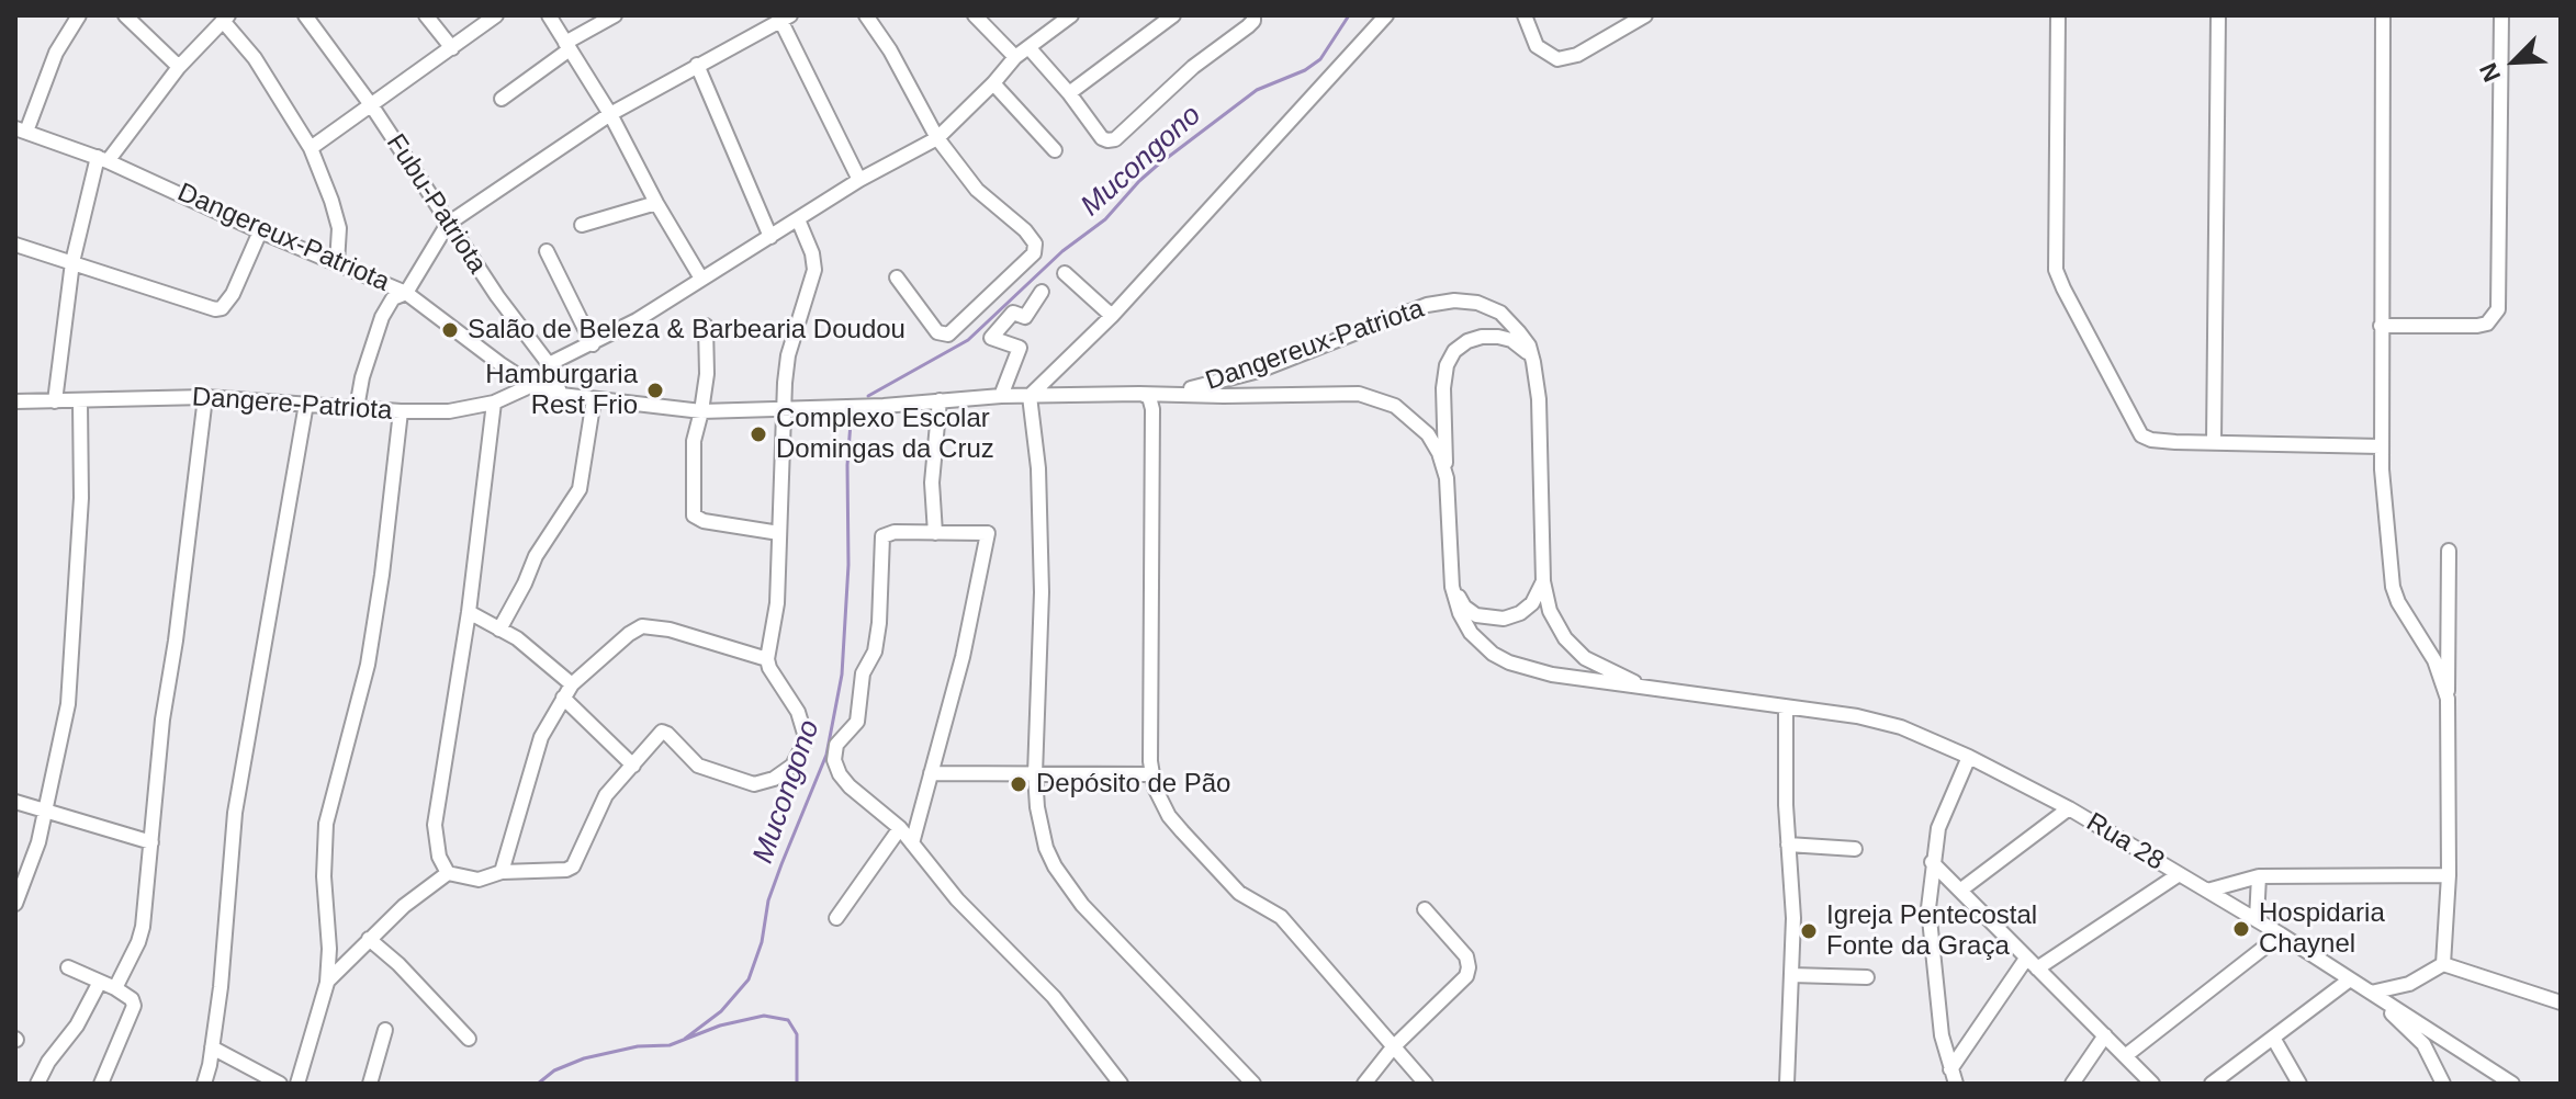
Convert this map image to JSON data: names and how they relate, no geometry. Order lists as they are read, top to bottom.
{
  "streets": {
    "street": [
      "Fubu-Patriota",
      "Dangereux-Patriota",
      "Dangere-Patriota",
      "Rua 28"
    ]
  },
  "crossings": [
    ["Dangereux-Patriota", "Dangere-Patriota"],
    ["Dangereux-Patriota", "Rua 28"]
  ],
  "water": ["Mucongono"],
  "places": [
    "Salão de Beleza & Barbearia Doudou",
    "Hamburgaria Rest Frio",
    "Complexo Escolar Domingas da Cruz",
    "Depósito de Pão",
    "Hospidaria Chaynel",
    "Igreja Pentecostal Fonte da Graça"
  ],
  "north": "bottom left"
}
